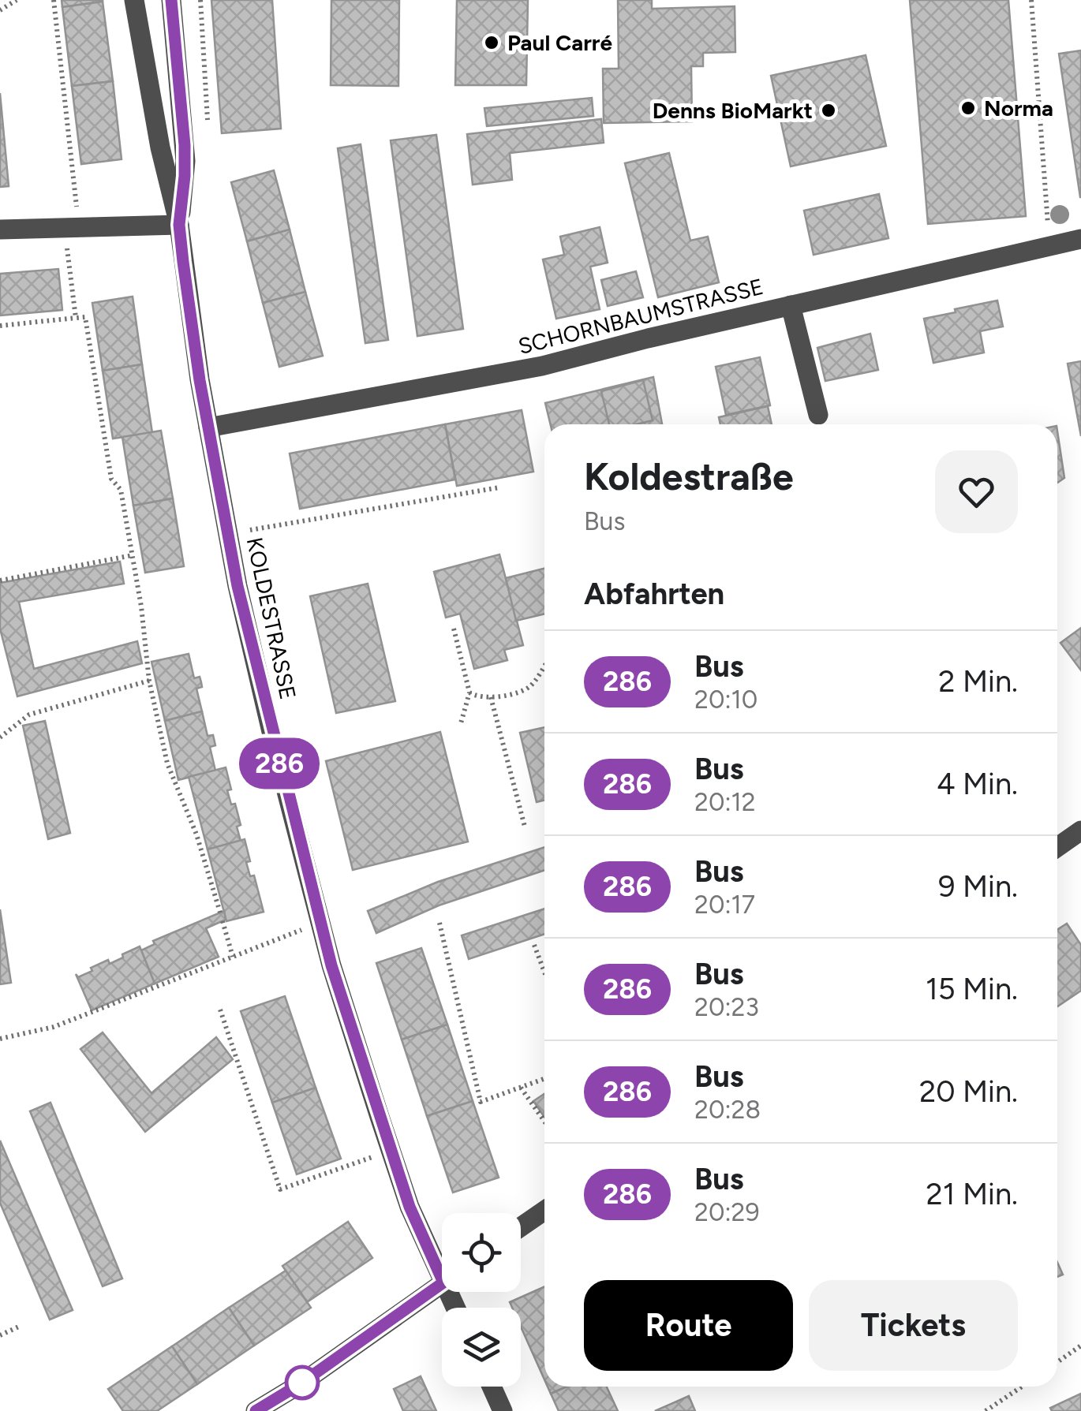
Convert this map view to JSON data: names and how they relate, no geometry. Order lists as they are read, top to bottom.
{
  "streets": {
    "street": ["SCHORNBAUMSTRASSE", "KOLDESTRASSE"]
  },
  "crossings": [
    ["SCHORNBAUMSTRASSE", "KOLDESTRASSE"]
  ],
  "places": ["Paul Carré", "Norma", "Denns BioMarkt"],
  "lines": ["bus line 286"],
  "page": {
    "on_map": "286",
    "heading": [
      ["Koldestraße", "Bus"],
      "Abfahrten"
    ],
    "list": [
      {
        "mark": "286",
        "name": "Bus",
        "note": "20:10",
        "value": "2 Min."
      },
      {
        "mark": "286",
        "name": "Bus",
        "note": "20:12",
        "value": "4 Min."
      },
      {
        "mark": "286",
        "name": "Bus",
        "note": "20:17",
        "value": "9 Min."
      },
      {
        "mark": "286",
        "name": "Bus",
        "note": "20:23",
        "value": "15 Min."
      },
      {
        "mark": "286",
        "name": "Bus",
        "note": "20:28",
        "value": "20 Min."
      },
      {
        "mark": "286",
        "name": "Bus",
        "note": "20:29",
        "value": "21 Min."
      }
    ],
    "buttons": ["Route", "Tickets"]
  }
}
